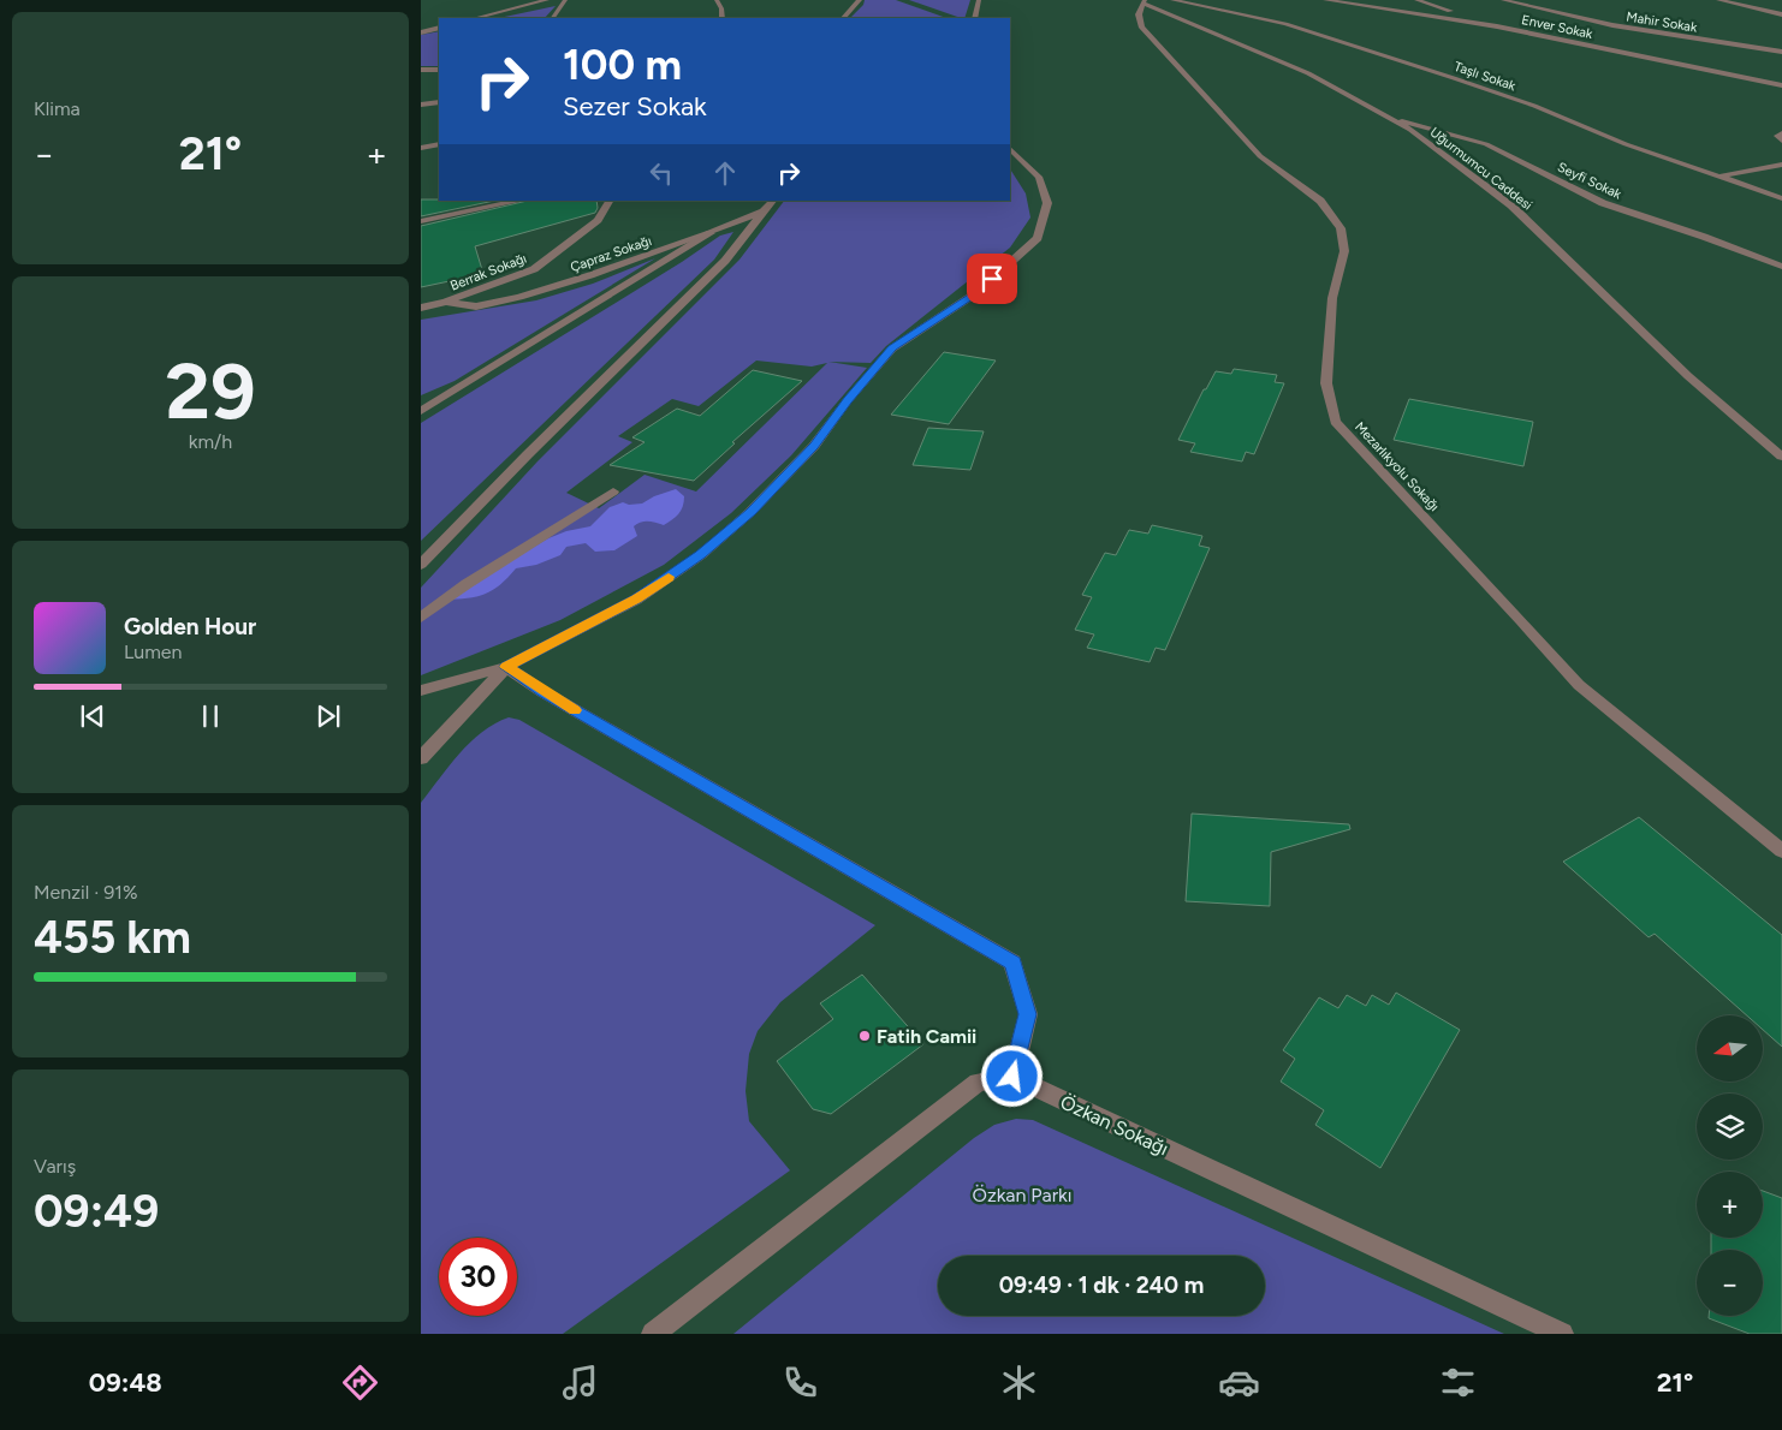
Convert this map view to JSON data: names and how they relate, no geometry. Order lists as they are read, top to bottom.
{
  "streets": {
    "street": [
      "Mahir Sokak",
      "Enver Sokak",
      "Taşlı Sokak",
      "Uğurmumcu Caddesi",
      "Seyfi Sokak",
      "Çapraz Sokağı",
      "Berrak Sokağı",
      "Mezarlıkyolu Sokağı",
      "Özkan Sokağı"
    ]
  },
  "crossings": [
    ["Uğurmumcu Caddesi", "Seyfi Sokak"],
    ["Uğurmumcu Caddesi", "Mezarlıkyolu Sokağı"],
    ["Çapraz Sokağı", "Berrak Sokağı"]
  ],
  "parks": ["Özkan Parkı"],
  "places": ["Fatih Camii"],
  "north": "left",
  "page": {
    "tile": [
      "Klima",
      ["29", "km/h"],
      ["Menzil · 91%", "455 km"],
      ["Varış", "09:49"]
    ],
    "turn": ["100 m", "Sezer Sokak"],
    "heat": ["−", "21°", "+"],
    "song": ["Golden Hour", "Lumen"],
    "map_buttons": ["+", "−"],
    "limit": "30",
    "trip": "09:49 · 1 dk · 240 m",
    "tabs": ["09:48", "21°"]
  }
}
